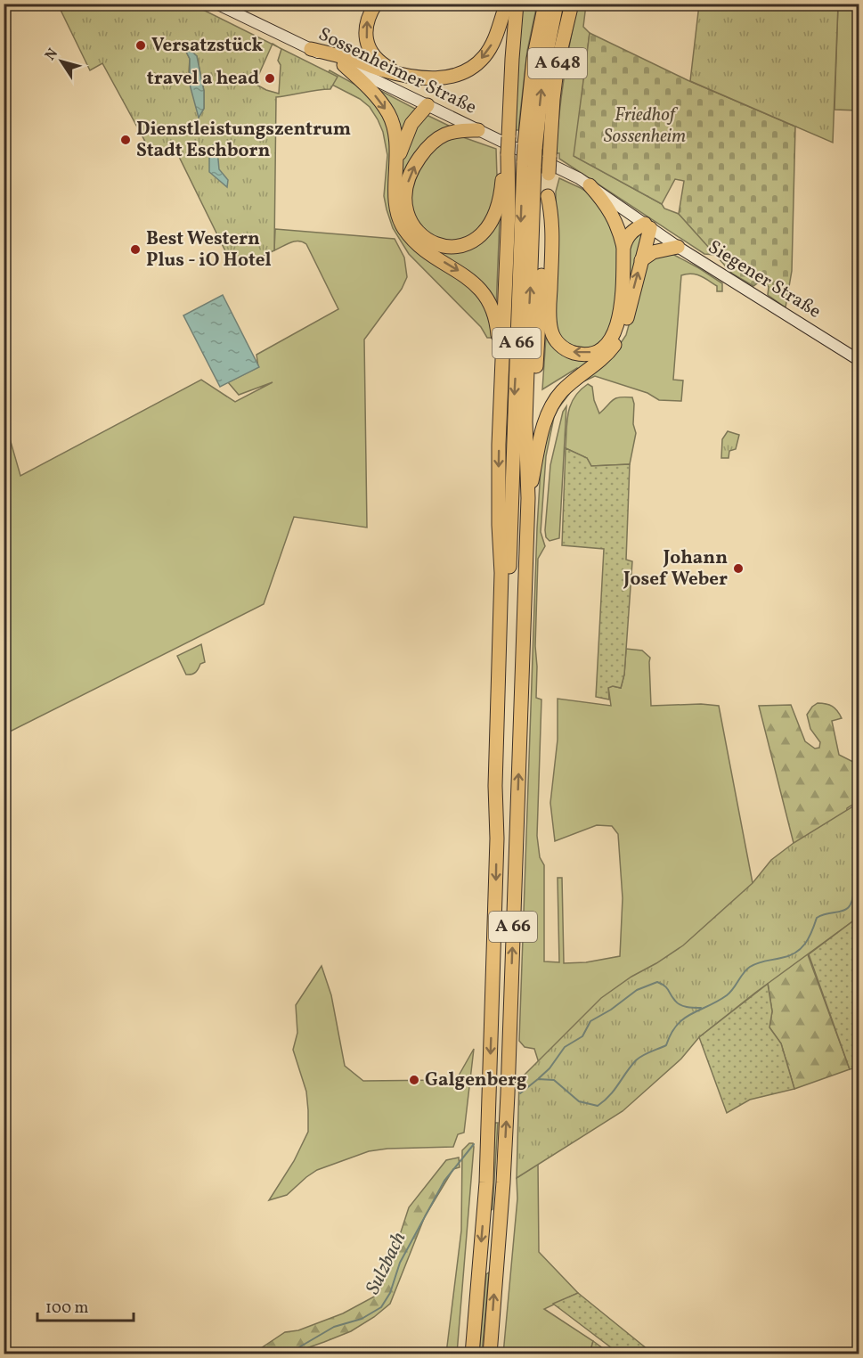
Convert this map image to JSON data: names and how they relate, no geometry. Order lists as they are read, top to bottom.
{
  "streets": {
    "highway": ["A 648", "A 66"],
    "main road": ["Sossenheimer Straße", "Siegener Straße"]
  },
  "crossings": [
    ["A 648", "Siegener Straße"],
    ["A 648", "A 66"],
    ["Sossenheimer Straße", "Siegener Straße"]
  ],
  "water": ["Sulzbach"],
  "parks": ["Friedhof Sossenheim"],
  "places": [
    "Versatzstück",
    "travel a head",
    "Dienstleistungszentrum Stadt Eschborn",
    "Best Western Plus - iO Hotel",
    "Johann Josef Weber",
    "Galgenberg"
  ],
  "scale_bar": "100 m",
  "north": "top left"
}
